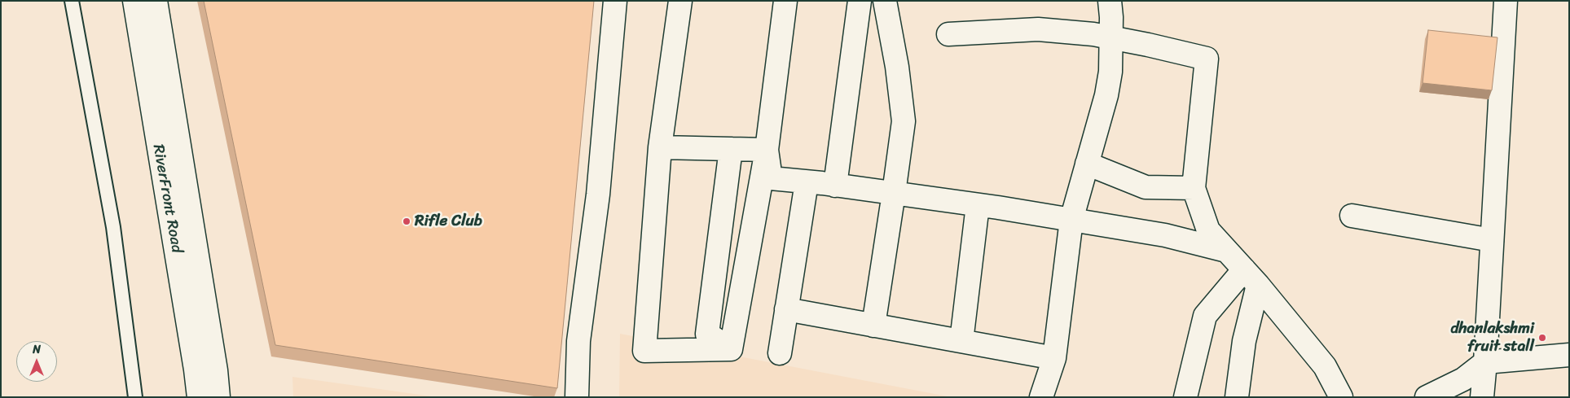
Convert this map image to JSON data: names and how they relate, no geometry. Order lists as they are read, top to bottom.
{
  "streets": {
    "street": ["RiverFront Road"]
  },
  "places": ["Rifle Club", "dhanlakshmi fruit stall"],
  "north": "top"
}
